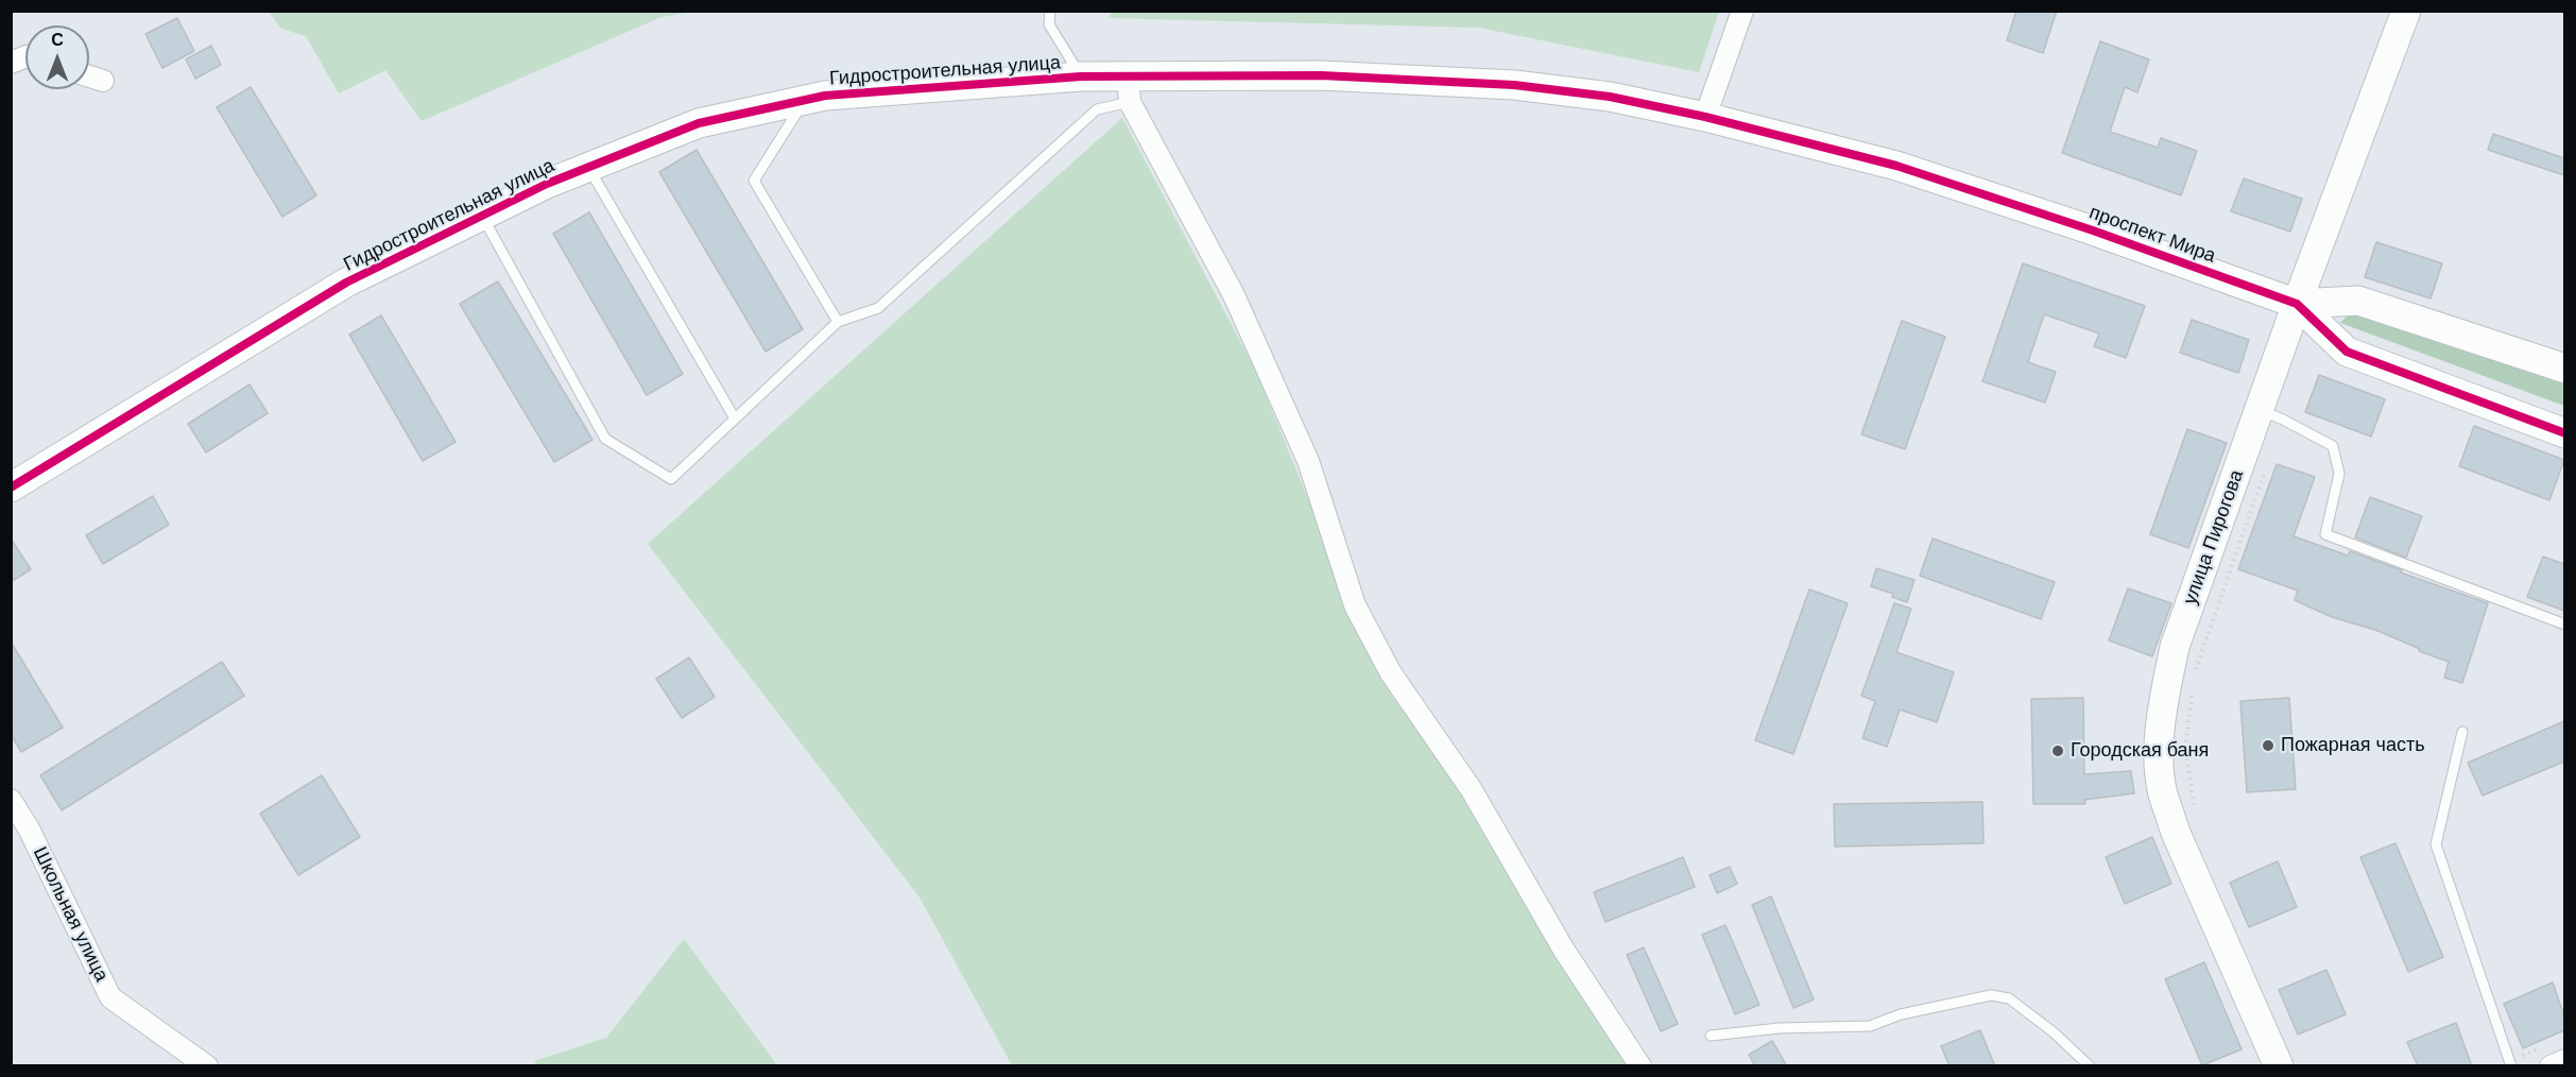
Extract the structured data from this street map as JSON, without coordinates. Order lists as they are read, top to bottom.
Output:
{
  "streets": {
    "street": [
      "Гидростроительная улица",
      "проспект Мира",
      "улица Пирогова",
      "Школьная улица"
    ]
  },
  "crossings": [
    ["Гидростроительная улица", "проспект Мира"],
    ["проспект Мира", "улица Пирогова"]
  ],
  "places": ["Пожарная часть", "Городская баня"],
  "north": "top"
}
